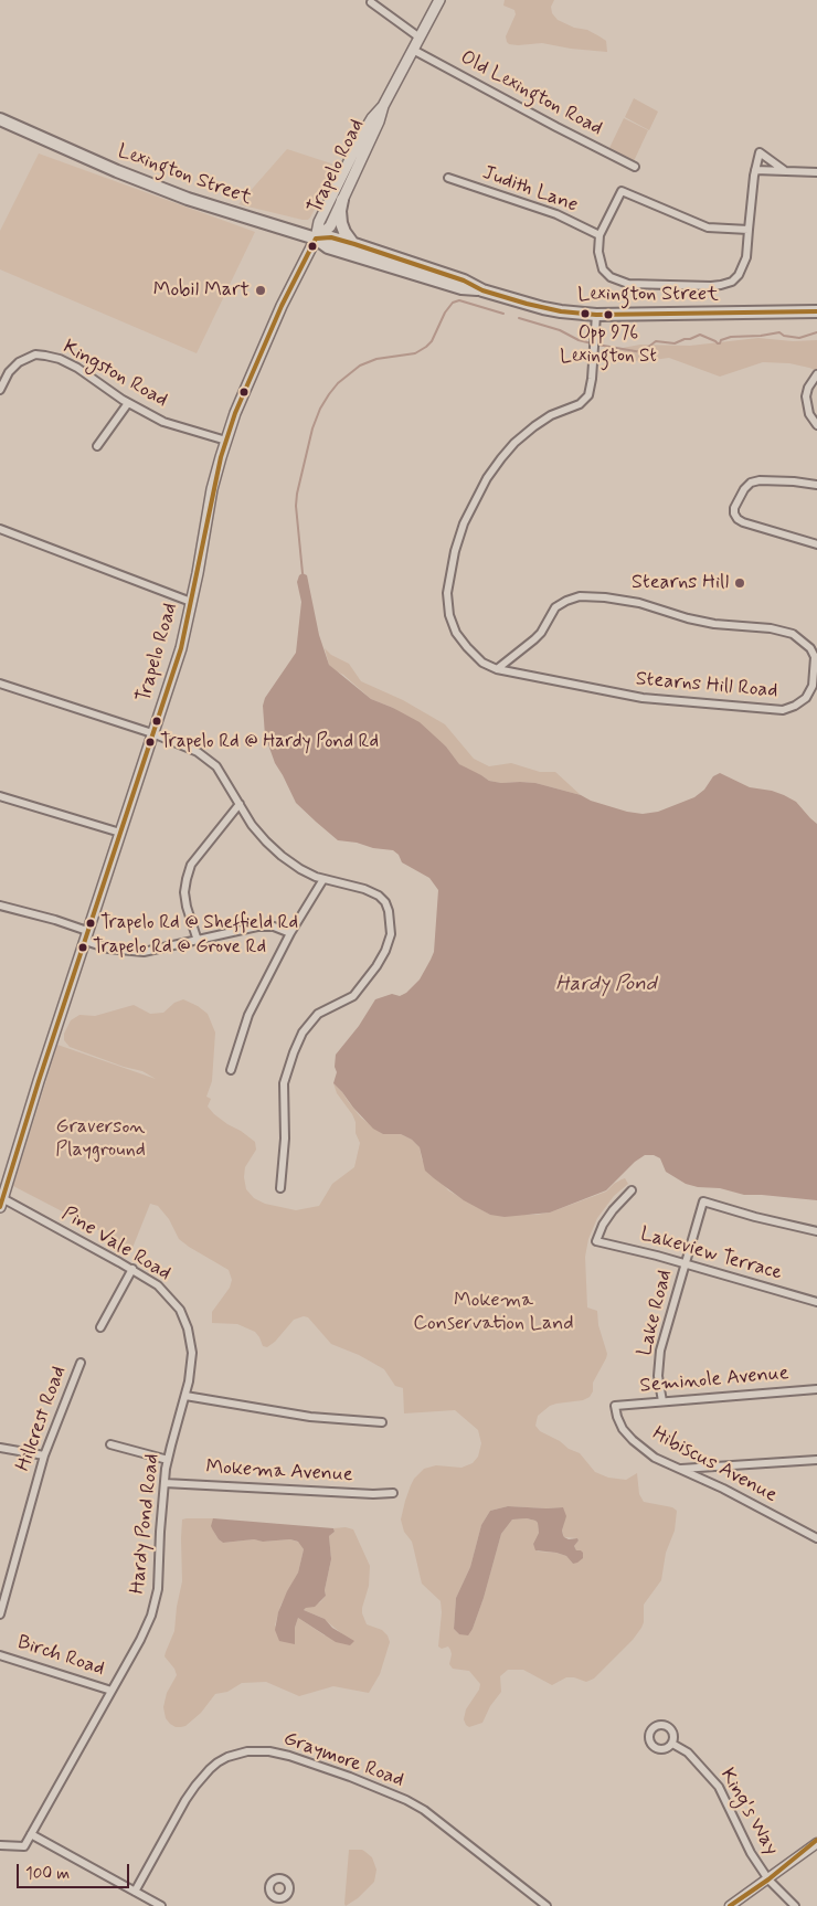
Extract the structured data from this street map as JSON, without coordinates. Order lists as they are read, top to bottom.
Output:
{
  "streets": {
    "main road": ["Trapelo Road", "Lexington Street"],
    "street": [
      "Old Lexington Road",
      "Judith Lane",
      "Kingston Road",
      "Stearns Hill Road",
      "Pine Vale Road",
      "Lakeview Terrace",
      "Lake Road",
      "Seminole Avenue",
      "Hillcrest Road",
      "Hibiscus Avenue",
      "Mokema Avenue",
      "Hardy Pond Road",
      "Birch Road",
      "Graymore Road",
      "King's Way"
    ]
  },
  "crossings": [
    ["Old Lexington Road", "Trapelo Road"],
    ["Trapelo Road", "Lexington Street"],
    ["Trapelo Road", "Kingston Road"],
    ["Trapelo Road", "Pine Vale Road"],
    ["Lexington Street", "Stearns Hill Road"],
    ["Pine Vale Road", "Hardy Pond Road"],
    ["Lakeview Terrace", "Lake Road"],
    ["Lake Road", "Seminole Avenue"],
    ["Seminole Avenue", "Hibiscus Avenue"],
    ["Mokema Avenue", "Hardy Pond Road"],
    ["Hardy Pond Road", "Birch Road"]
  ],
  "water": ["Hardy Pond"],
  "parks": ["Graverson Playground", "Mokema Conservation Land"],
  "places": [
    "Mobil Mart",
    "Opp 976 Lexington St",
    "Stearns Hill",
    "Trapelo Rd @ Hardy Pond Rd",
    "Trapelo Rd @ Sheffield Rd",
    "Trapelo Rd @ Grove Rd"
  ],
  "scale_bar": "100 m"
}
